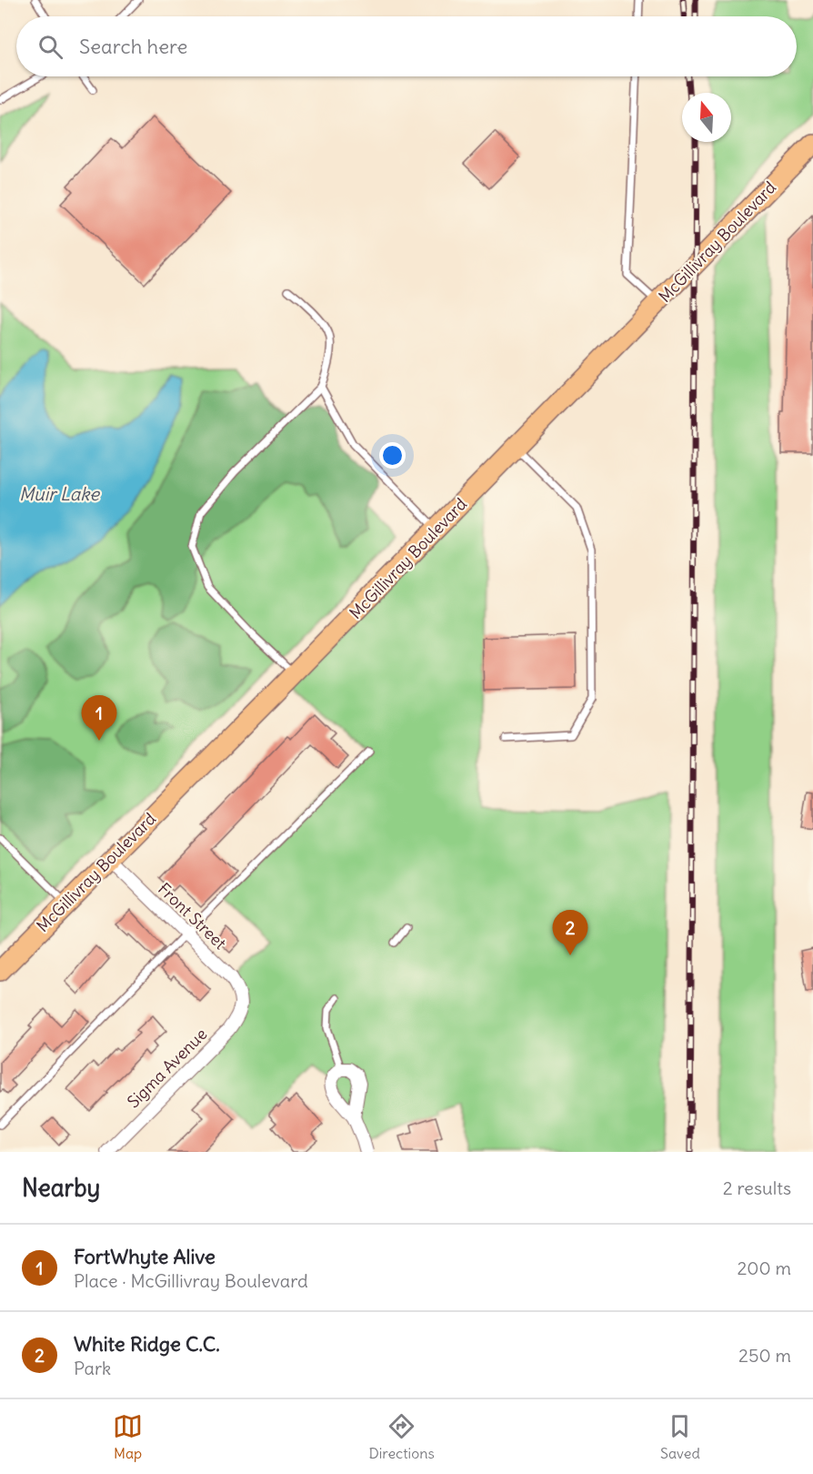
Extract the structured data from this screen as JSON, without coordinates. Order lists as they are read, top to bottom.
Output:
{
  "streets": {
    "main road": ["McGillivray Boulevard"],
    "street": ["Front Street", "Sigma Avenue"]
  },
  "crossings": [
    ["McGillivray Boulevard", "Front Street"],
    ["Front Street", "Sigma Avenue"]
  ],
  "water": ["Muir Lake"],
  "north": "top",
  "page": {
    "search": "Search here",
    "pins": ["1", "2"],
    "heading": ["Nearby", "2 results"],
    "list": [
      {
        "mark": "1",
        "name": "FortWhyte Alive",
        "note": "Place · McGillivray Boulevard",
        "value": "200 m"
      },
      {
        "mark": "2",
        "name": "White Ridge C.C.",
        "note": "Park",
        "value": "250 m"
      }
    ],
    "nav": ["Map", "Directions", "Saved"]
  }
}
